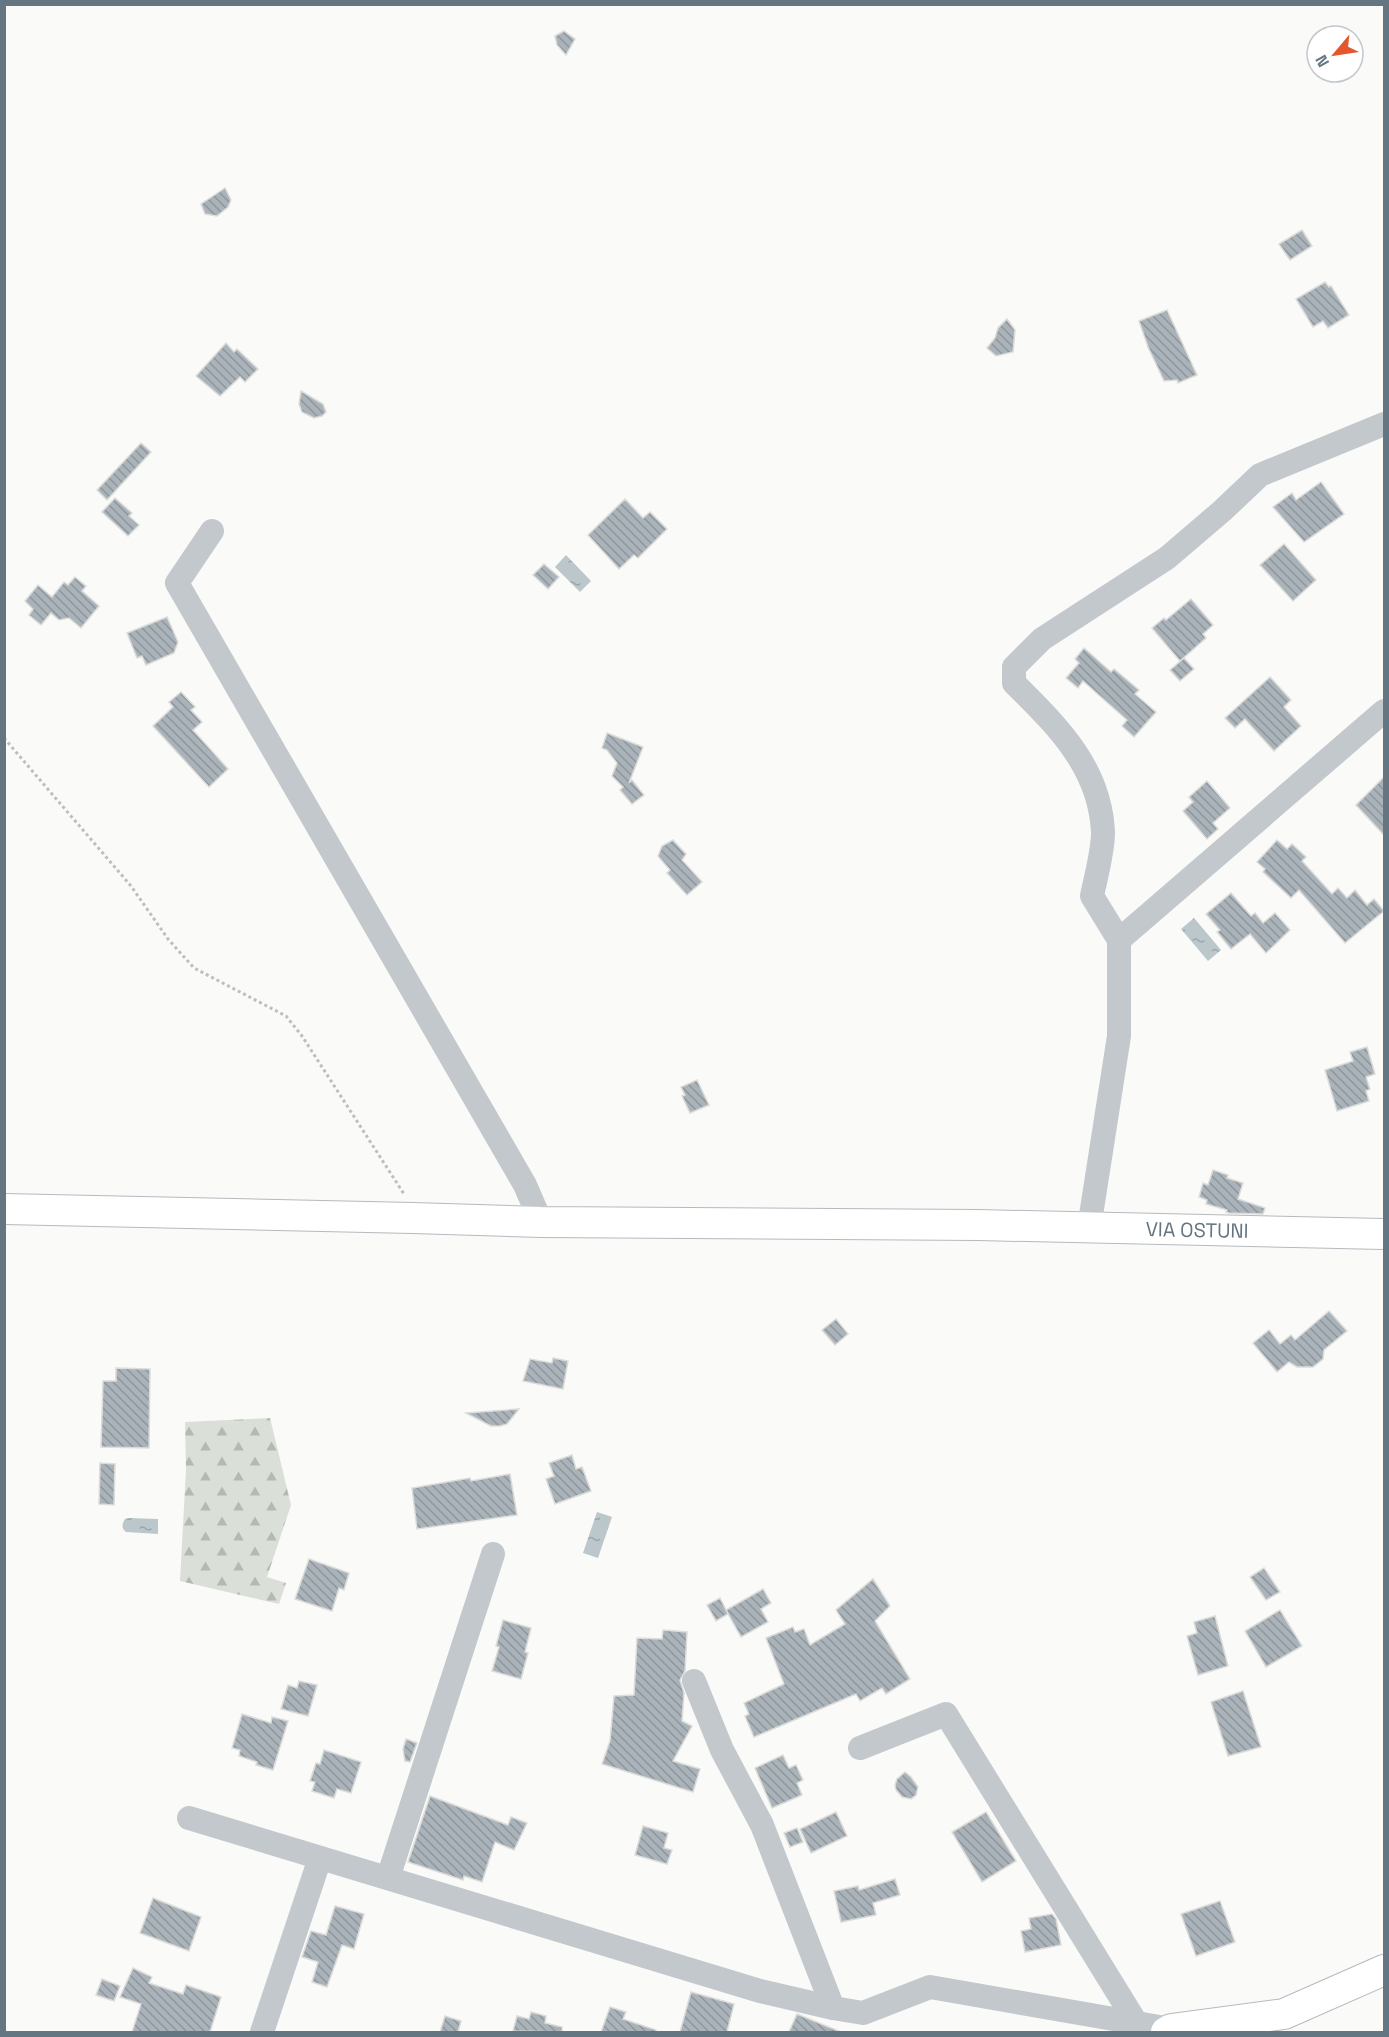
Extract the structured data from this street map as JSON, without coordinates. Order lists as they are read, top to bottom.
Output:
{
  "streets": {
    "main road": ["VIA OSTUNI"]
  },
  "north": "bottom left"
}
